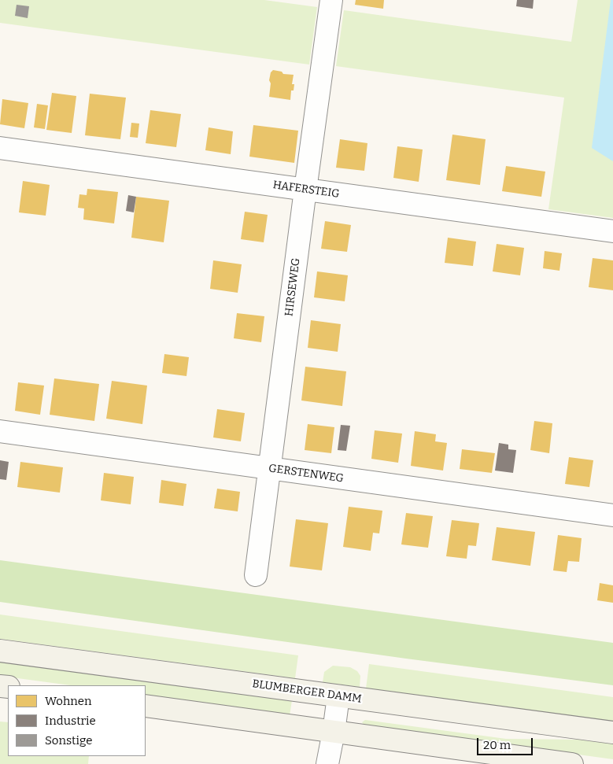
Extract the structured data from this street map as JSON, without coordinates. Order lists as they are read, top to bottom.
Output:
{
  "streets": {
    "main road": ["BLUMBERGER DAMM"],
    "street": ["HAFERSTEIG", "HIRSEWEG", "GERSTENWEG"]
  },
  "crossings": [
    ["HAFERSTEIG", "HIRSEWEG"],
    ["HIRSEWEG", "GERSTENWEG"]
  ],
  "legend": ["Wohnen", "Industrie", "Sonstige"],
  "scale_bar": "20 m"
}
